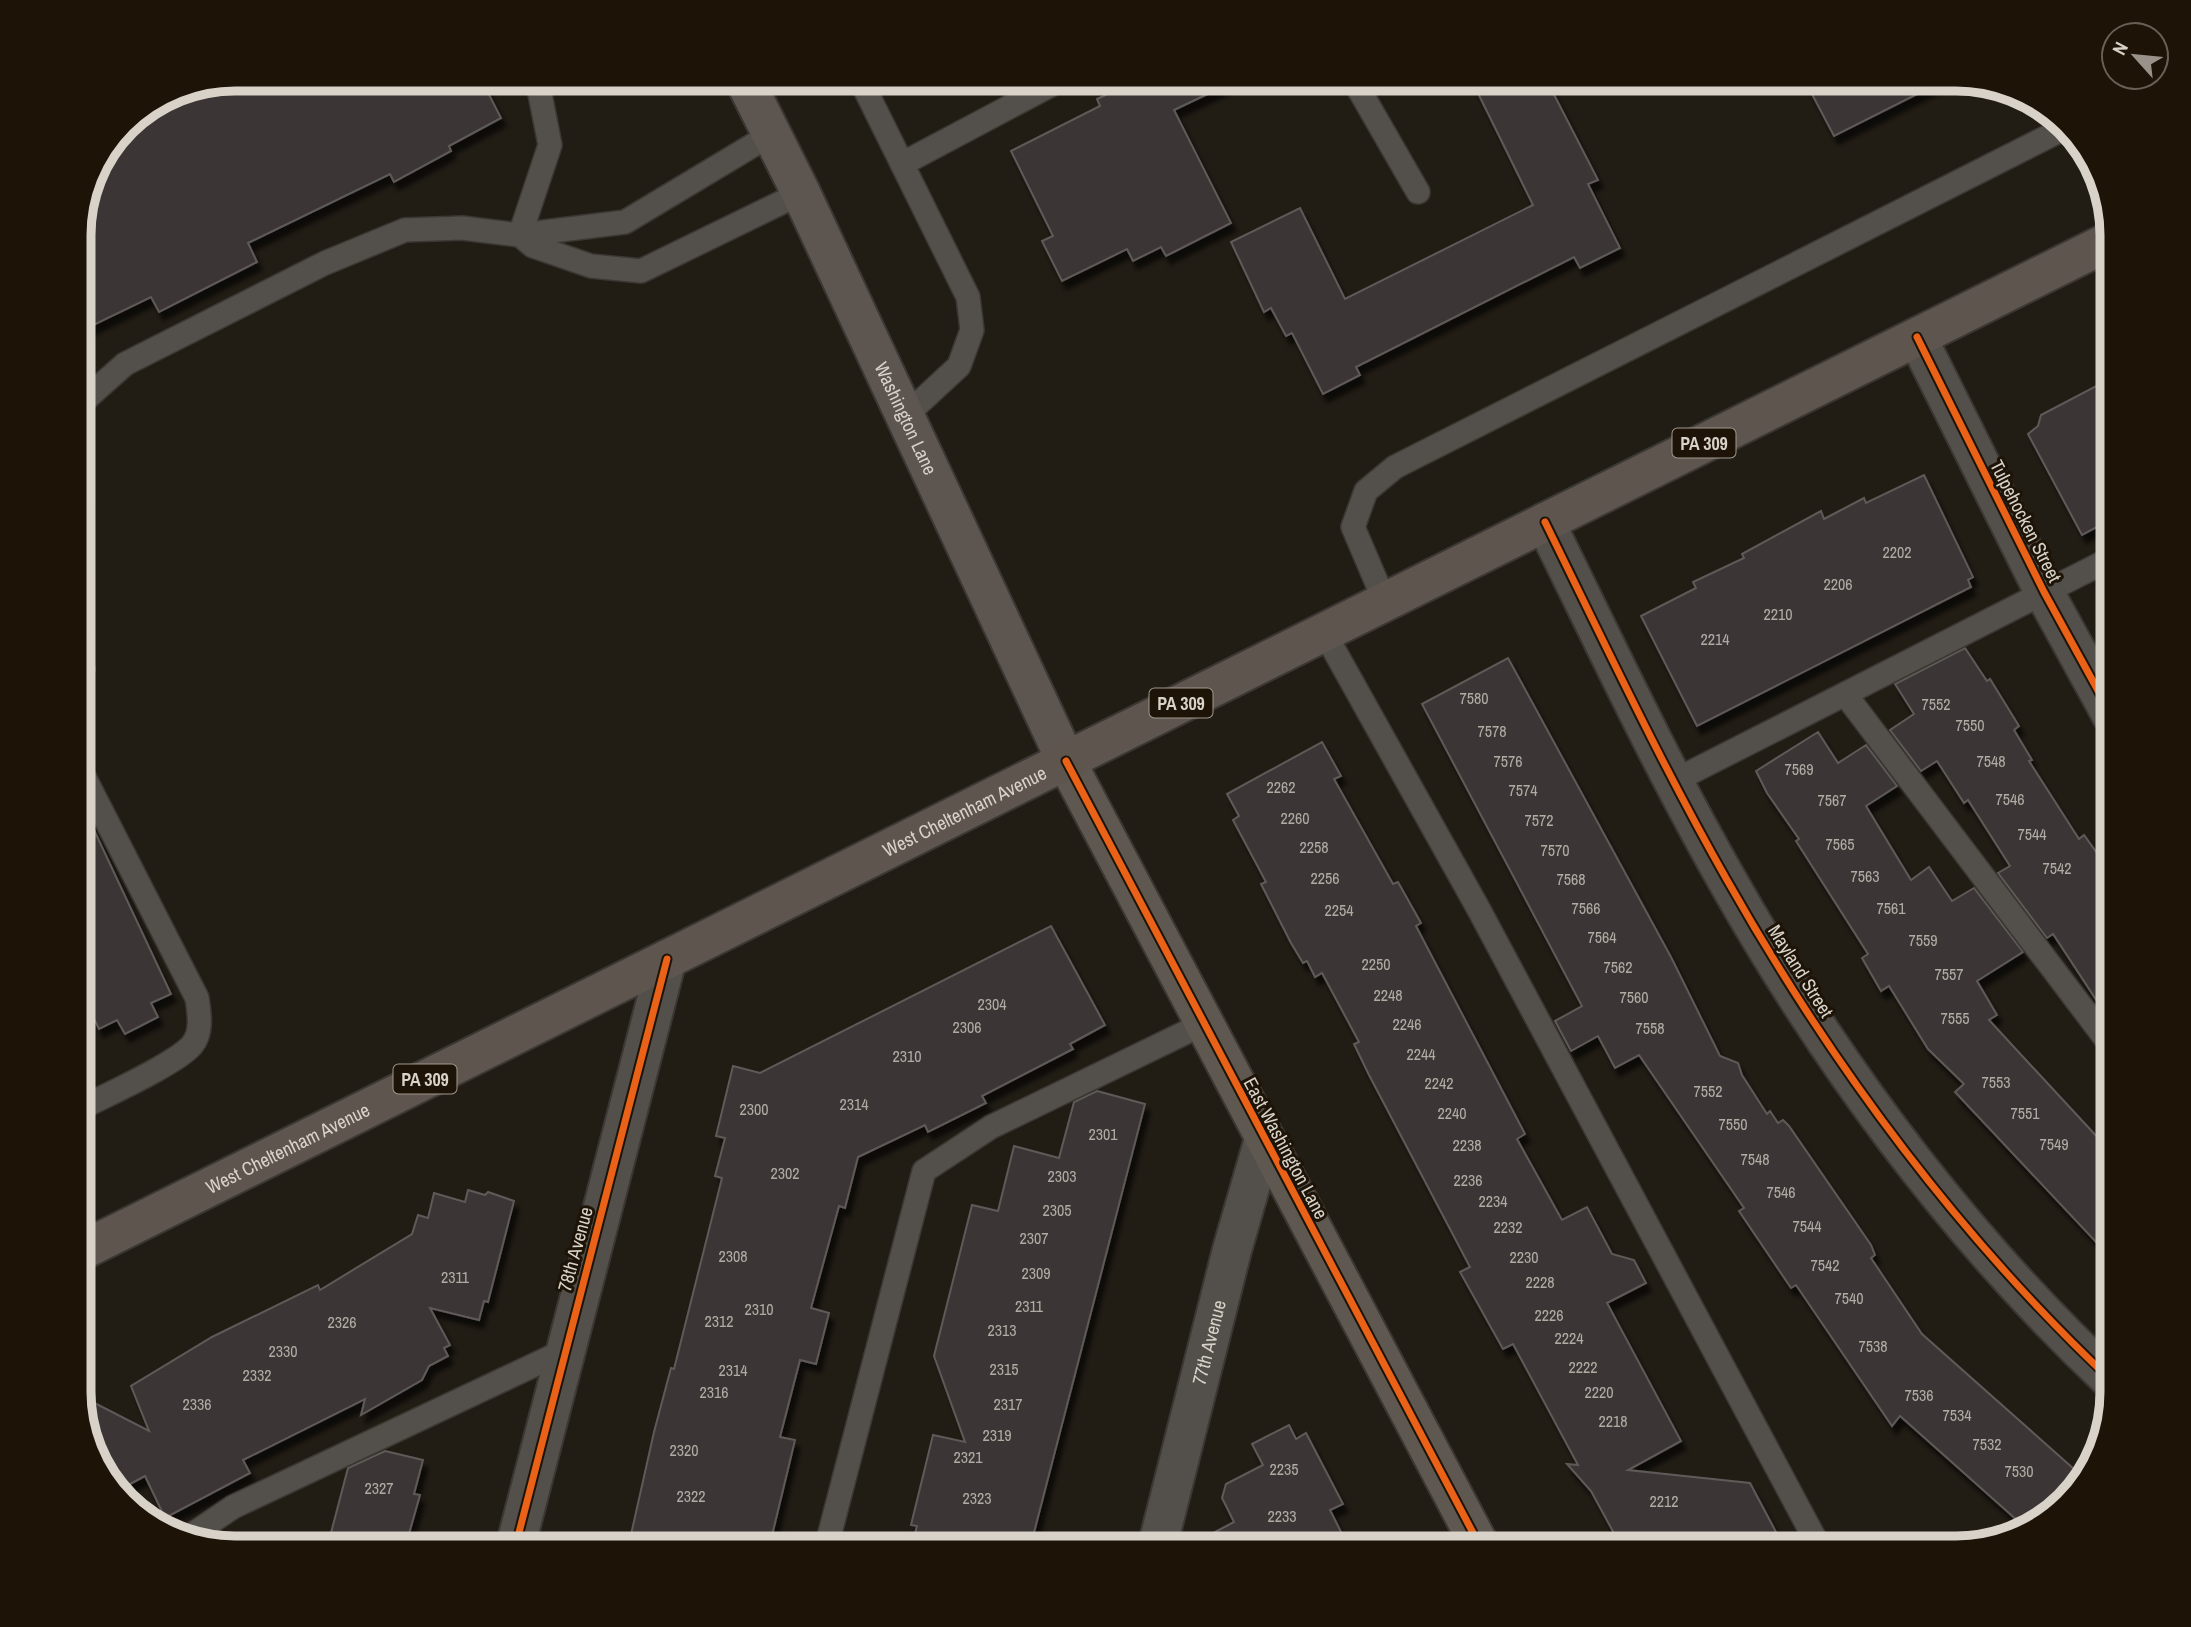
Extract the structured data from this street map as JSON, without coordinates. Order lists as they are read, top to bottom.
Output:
{
  "streets": {
    "highway": ["PA 309", "West Cheltenham Avenue"],
    "main road": ["Washington Lane", "East Washington Lane"],
    "street": [
      "Tulpehocken Street",
      "Mayland Street",
      "78th Avenue",
      "77th Avenue"
    ]
  },
  "crossings": [
    ["Washington Lane", "West Cheltenham Avenue"],
    ["Washington Lane", "East Washington Lane"],
    ["Tulpehocken Street", "West Cheltenham Avenue"],
    ["West Cheltenham Avenue", "Mayland Street"],
    ["West Cheltenham Avenue", "East Washington Lane"],
    ["West Cheltenham Avenue", "78th Avenue"],
    ["East Washington Lane", "77th Avenue"]
  ],
  "house_numbers": [
    "2202",
    "2206",
    "2210",
    "2214",
    "7580",
    "7552",
    "7550",
    "7578",
    "7576",
    "7548",
    "7569",
    "2262",
    "7574",
    "7546",
    "7567",
    "2260",
    "7572",
    "7544",
    "7565",
    "2258",
    "7570",
    "7542",
    "7563",
    "2256",
    "7568",
    "7566",
    "7561",
    "2254",
    "7564",
    "7559",
    "2250",
    "7562",
    "7557",
    "2248",
    "7560",
    "2304",
    "7555",
    "2246",
    "2306",
    "7558",
    "2244",
    "2310",
    "7553",
    "2242",
    "7552",
    "2314",
    "2300",
    "2240",
    "7551",
    "7550",
    "2301",
    "7549",
    "2238",
    "7548",
    "2302",
    "2303",
    "2236",
    "7546",
    "2234",
    "2305",
    "7544",
    "2232",
    "2307",
    "2308",
    "2230",
    "7542",
    "2309",
    "2311",
    "2228",
    "7540",
    "2311",
    "2310",
    "2226",
    "2312",
    "2326",
    "2313",
    "2224",
    "7538",
    "2330",
    "2222",
    "2315",
    "2314",
    "2332",
    "2316",
    "2220",
    "7536",
    "2336",
    "2317",
    "7534",
    "2218",
    "2319",
    "7532",
    "2320",
    "2321",
    "2235",
    "7530",
    "2327",
    "2322",
    "2323",
    "2212",
    "2233"
  ],
  "north": "top left"
}
